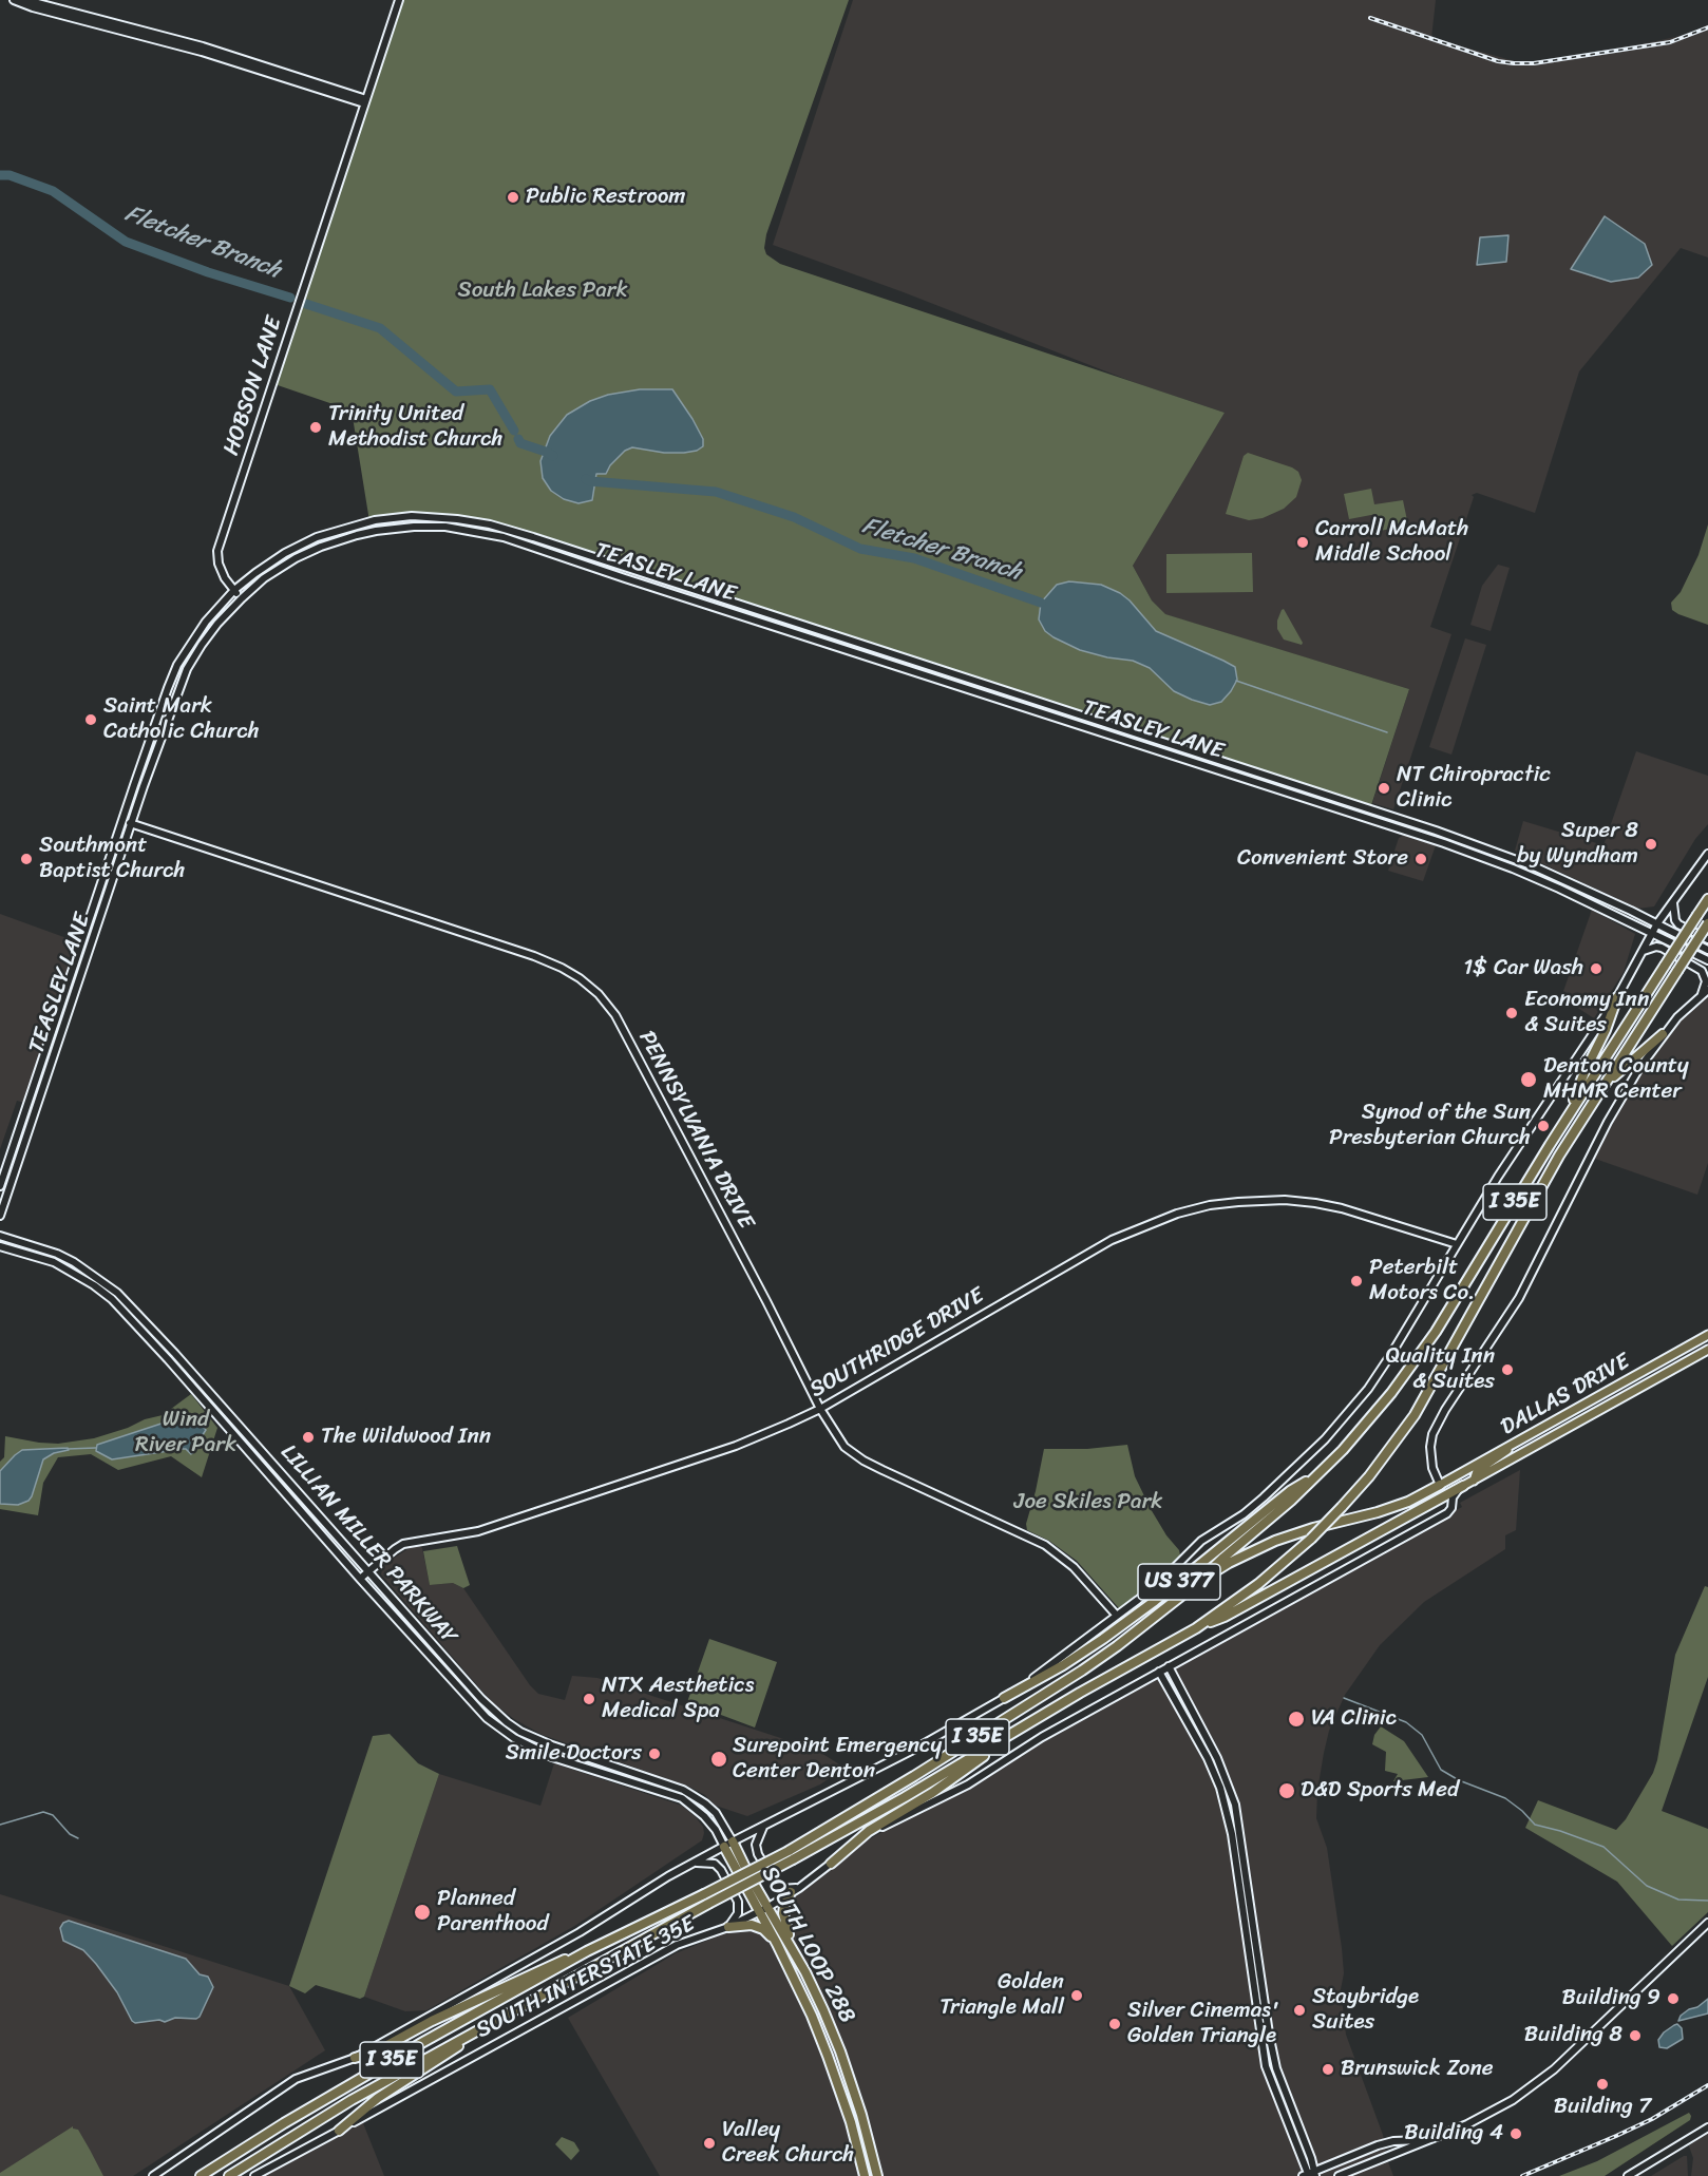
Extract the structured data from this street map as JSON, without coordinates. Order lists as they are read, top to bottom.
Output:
{
  "streets": {
    "highway": ["I 35E", "US 377", "SOUTH LOOP 288"],
    "main road": [
      "HOBSON LANE",
      "TEASLEY LANE",
      "PENNSYLVANIA DRIVE",
      "SOUTHRIDGE DRIVE",
      "DALLAS DRIVE",
      "LILLIAN MILLER PARKWAY",
      "SOUTH INTERSTATE 35E"
    ]
  },
  "crossings": [
    ["HOBSON LANE", "TEASLEY LANE"],
    ["TEASLEY LANE", "PENNSYLVANIA DRIVE"],
    ["TEASLEY LANE", "SOUTH INTERSTATE 35E"],
    ["PENNSYLVANIA DRIVE", "SOUTHRIDGE DRIVE"],
    ["PENNSYLVANIA DRIVE", "SOUTH INTERSTATE 35E"],
    ["I 35E", "US 377"],
    ["SOUTHRIDGE DRIVE", "LILLIAN MILLER PARKWAY"],
    ["SOUTHRIDGE DRIVE", "SOUTH INTERSTATE 35E"],
    ["DALLAS DRIVE", "SOUTH INTERSTATE 35E"],
    ["LILLIAN MILLER PARKWAY", "SOUTH LOOP 288"],
    ["LILLIAN MILLER PARKWAY", "SOUTH INTERSTATE 35E"],
    ["US 377", "SOUTH INTERSTATE 35E"],
    ["SOUTH LOOP 288", "SOUTH INTERSTATE 35E"]
  ],
  "water": ["Fletcher Branch"],
  "parks": ["South Lakes Park", "Wind River Park", "Joe Skiles Park"],
  "places": [
    "Public Restroom",
    "Trinity United Methodist Church",
    "Carroll McMath Middle School",
    "Saint Mark Catholic Church",
    "NT Chiropractic Clinic",
    "Super 8 by Wyndham",
    "Southmont Baptist Church",
    "Convenient Store",
    "1$ Car Wash",
    "Economy Inn & Suites",
    "Denton County MHMR Center",
    "Synod of the Sun Presbyterian Church",
    "Peterbilt Motors Co.",
    "Quality Inn & Suites",
    "The Wildwood Inn",
    "NTX Aesthetics Medical Spa",
    "VA Clinic",
    "Smile Doctors",
    "Surepoint Emergency Center Denton",
    "D&D Sports Med",
    "Planned Parenthood",
    "Golden Triangle Mall",
    "Building 9",
    "Staybridge Suites",
    "Silver Cinemas' Golden Triangle",
    "Building 8",
    "Brunswick Zone",
    "Building 7",
    "Building 4",
    "Valley Creek Church"
  ]
}
